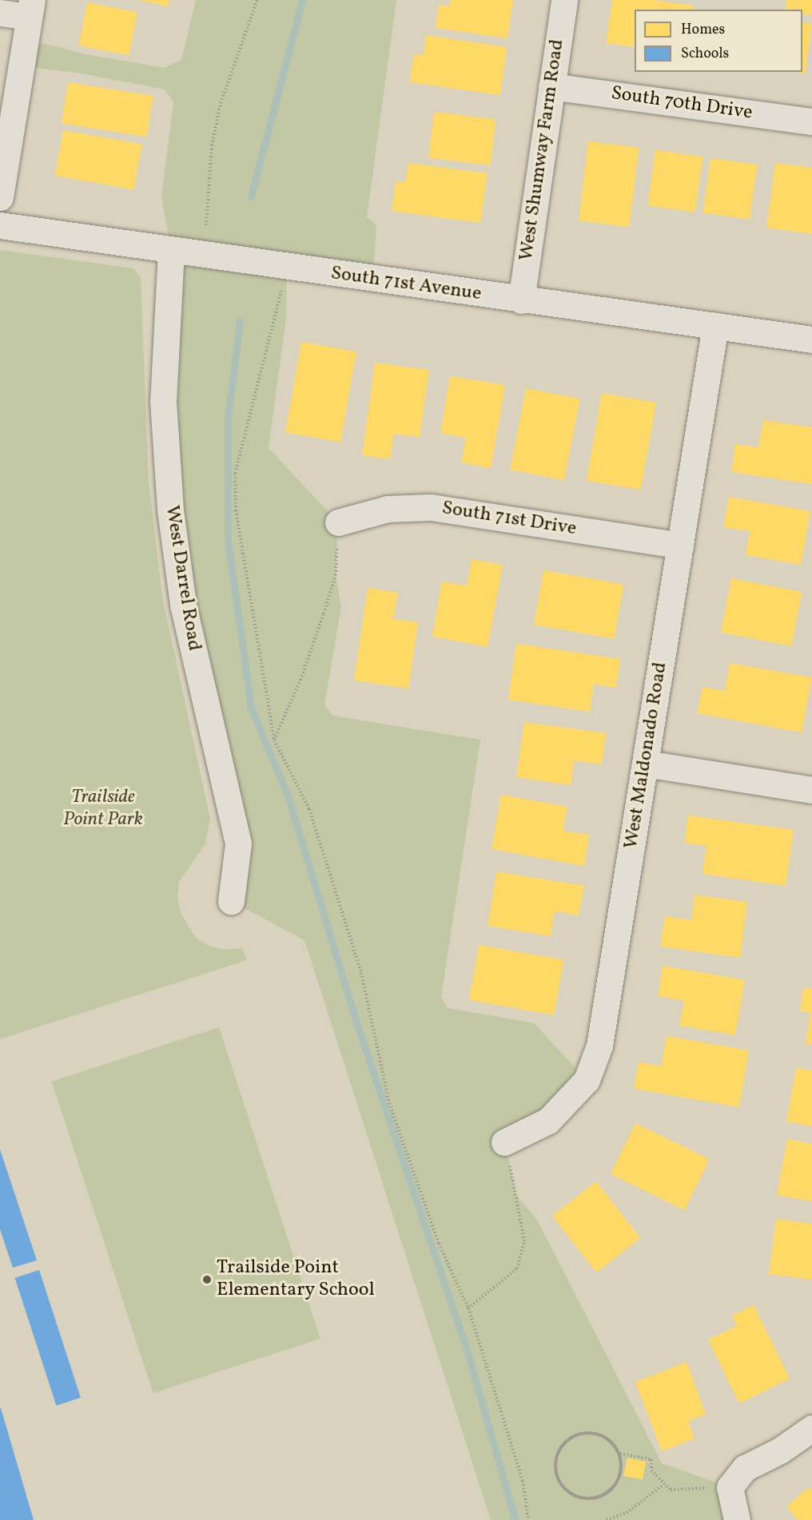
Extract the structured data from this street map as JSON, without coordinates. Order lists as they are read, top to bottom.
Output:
{
  "streets": {
    "street": [
      "South 70th Drive",
      "West Shumway Farm Road",
      "South 71st Avenue",
      "South 71st Drive",
      "West Darrel Road",
      "West Maldonado Road"
    ]
  },
  "crossings": [
    ["South 70th Drive", "West Shumway Farm Road"],
    ["West Shumway Farm Road", "South 71st Avenue"],
    ["South 71st Avenue", "West Darrel Road"],
    ["South 71st Avenue", "West Maldonado Road"],
    ["South 71st Drive", "West Maldonado Road"]
  ],
  "parks": ["Trailside Point Park"],
  "places": ["Trailside Point Elementary School"],
  "legend": ["Homes", "Schools"]
}
